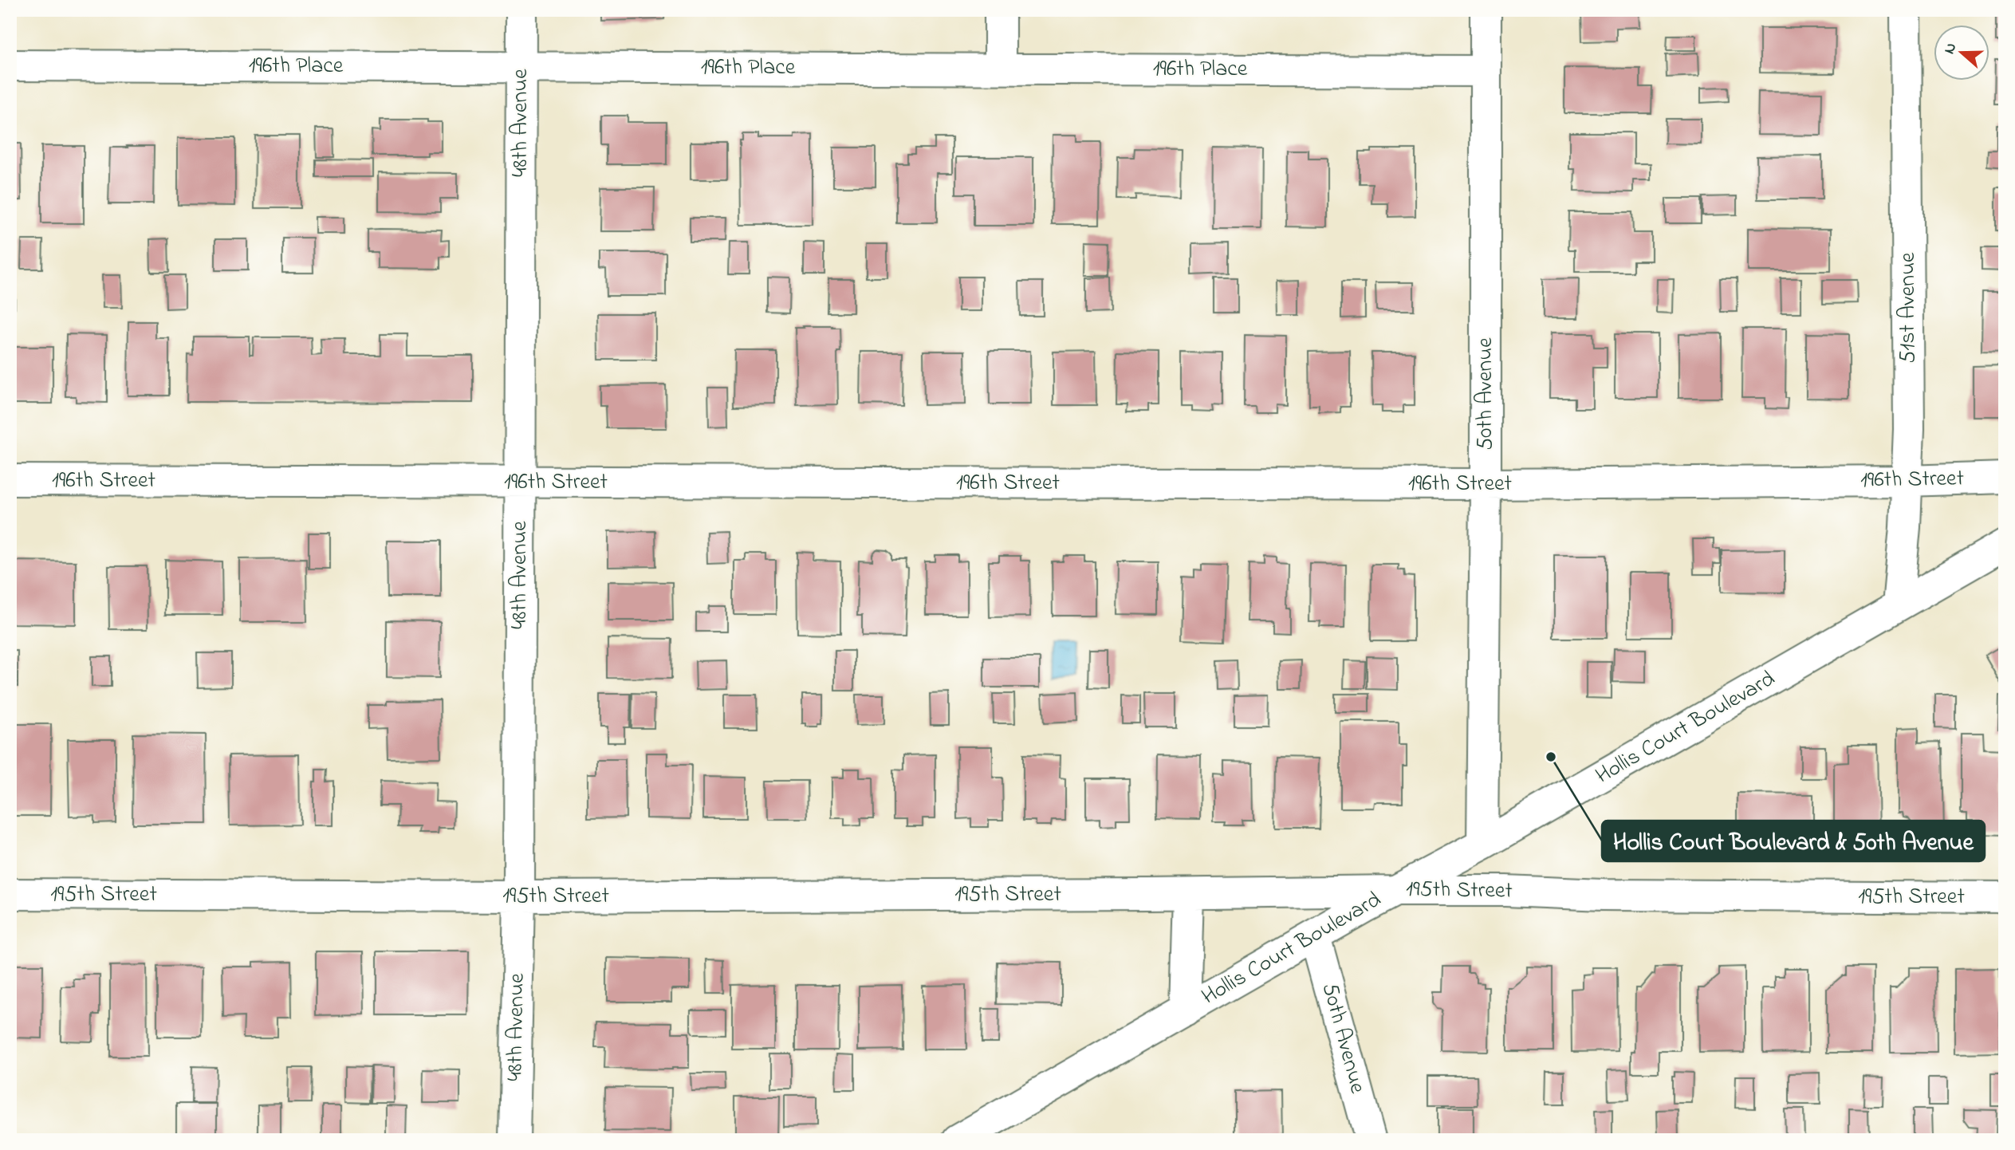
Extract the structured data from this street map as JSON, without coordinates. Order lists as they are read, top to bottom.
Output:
{
  "streets": {
    "street": [
      "196th Place",
      "48th Avenue",
      "51st Avenue",
      "50th Avenue",
      "196th Street",
      "Hollis Court Boulevard",
      "195th Street"
    ]
  },
  "crossings": [
    ["196th Place", "48th Avenue"],
    ["196th Place", "50th Avenue"],
    ["48th Avenue", "196th Street"],
    ["48th Avenue", "195th Street"],
    ["51st Avenue", "196th Street"],
    ["51st Avenue", "Hollis Court Boulevard"],
    ["50th Avenue", "196th Street"],
    ["50th Avenue", "Hollis Court Boulevard"],
    ["Hollis Court Boulevard", "195th Street"]
  ],
  "places": ["Hollis Court Boulevard & 50th Avenue"],
  "north": "left"
}
